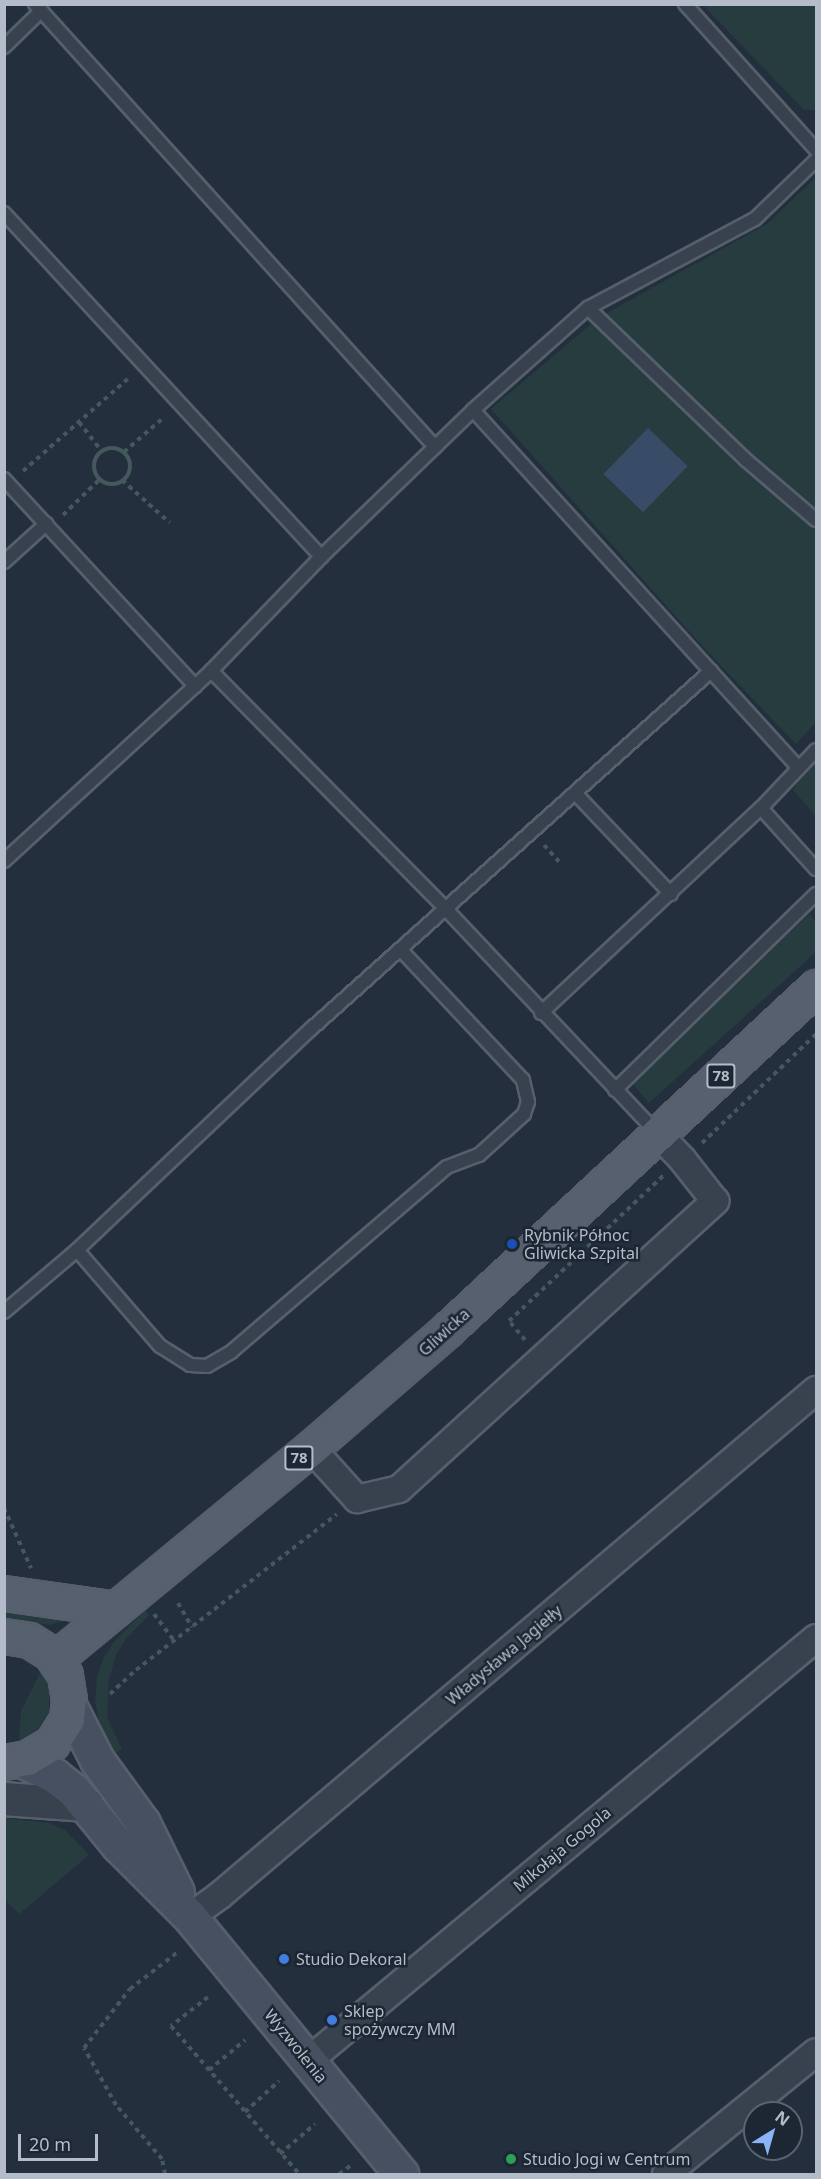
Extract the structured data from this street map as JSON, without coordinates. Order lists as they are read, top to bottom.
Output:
{
  "streets": {
    "main road": ["78", "Gliwicka", "Wyzwolenia"],
    "street": ["Władysława Jagiełły", "Mikołaja Gogola"]
  },
  "crossings": [
    ["Władysława Jagiełły", "Wyzwolenia"],
    ["Mikołaja Gogola", "Wyzwolenia"]
  ],
  "places": [
    "Rybnik Północ Gliwicka Szpital",
    "Studio Dekoral",
    "Sklep spożywczy MM",
    "Studio Jogi w Centrum"
  ],
  "scale_bar": "20 m",
  "north": "top right"
}
